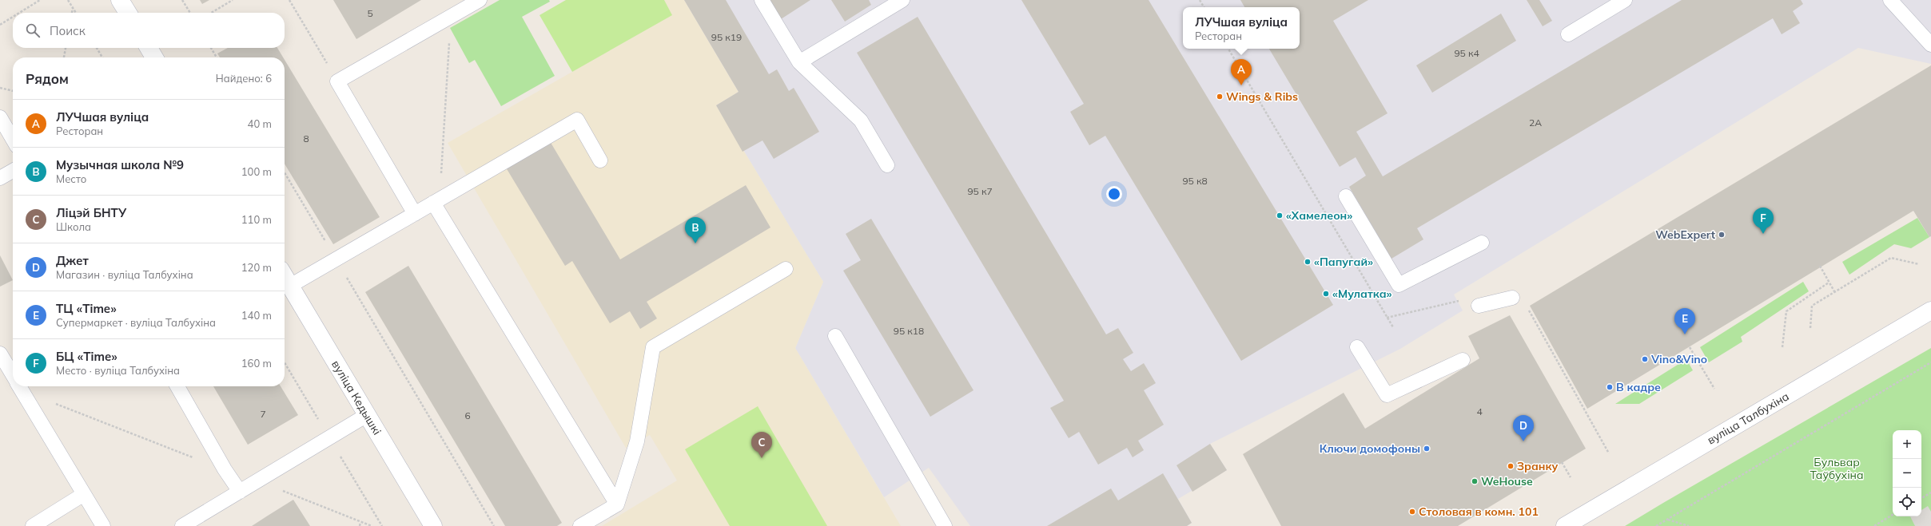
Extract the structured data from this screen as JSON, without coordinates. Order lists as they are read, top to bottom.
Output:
{
  "streets": {
    "main road": ["вуліца Кедышкі", "вуліца Талбухіна"]
  },
  "parks": ["Бульвар Таўбухіна"],
  "places": [
    "Wings & Ribs",
    "«Хамелеон»",
    "WebExpert",
    "«Папугай»",
    "«Мулатка»",
    "Vino&Vino",
    "В кадре",
    "Ключи домофоны",
    "Зранку",
    "WeHouse",
    "Столовая в комн. 101"
  ],
  "house_numbers": [
    "5",
    "95 к19",
    "95 к4",
    "2А",
    "8",
    "95 к8",
    "95 к7",
    "95 к18",
    "4",
    "7",
    "6"
  ],
  "page": {
    "popup": ["ЛУЧшая вуліца", "Ресторан"],
    "search": "Поиск",
    "heading": ["Рядом", "Найдено: 6"],
    "pins": [
      "A",
      "F",
      "B",
      "E",
      "D",
      "C"
    ],
    "list": [
      {
        "mark": "A",
        "name": "ЛУЧшая вуліца",
        "note": "Ресторан",
        "value": "40 m"
      },
      {
        "mark": "B",
        "name": "Музычная школа №9",
        "note": "Место",
        "value": "100 m"
      },
      {
        "mark": "C",
        "name": "Ліцэй БНТУ",
        "note": "Школа",
        "value": "110 m"
      },
      {
        "mark": "D",
        "name": "Джет",
        "note": "Магазин · вуліца Талбухіна",
        "value": "120 m"
      },
      {
        "mark": "E",
        "name": "ТЦ «Time»",
        "note": "Супермаркет · вуліца Талбухіна",
        "value": "140 m"
      },
      {
        "mark": "F",
        "name": "БЦ «Time»",
        "note": "Место · вуліца Талбухіна",
        "value": "160 m"
      }
    ],
    "map_buttons": ["+", "−"]
  }
}
